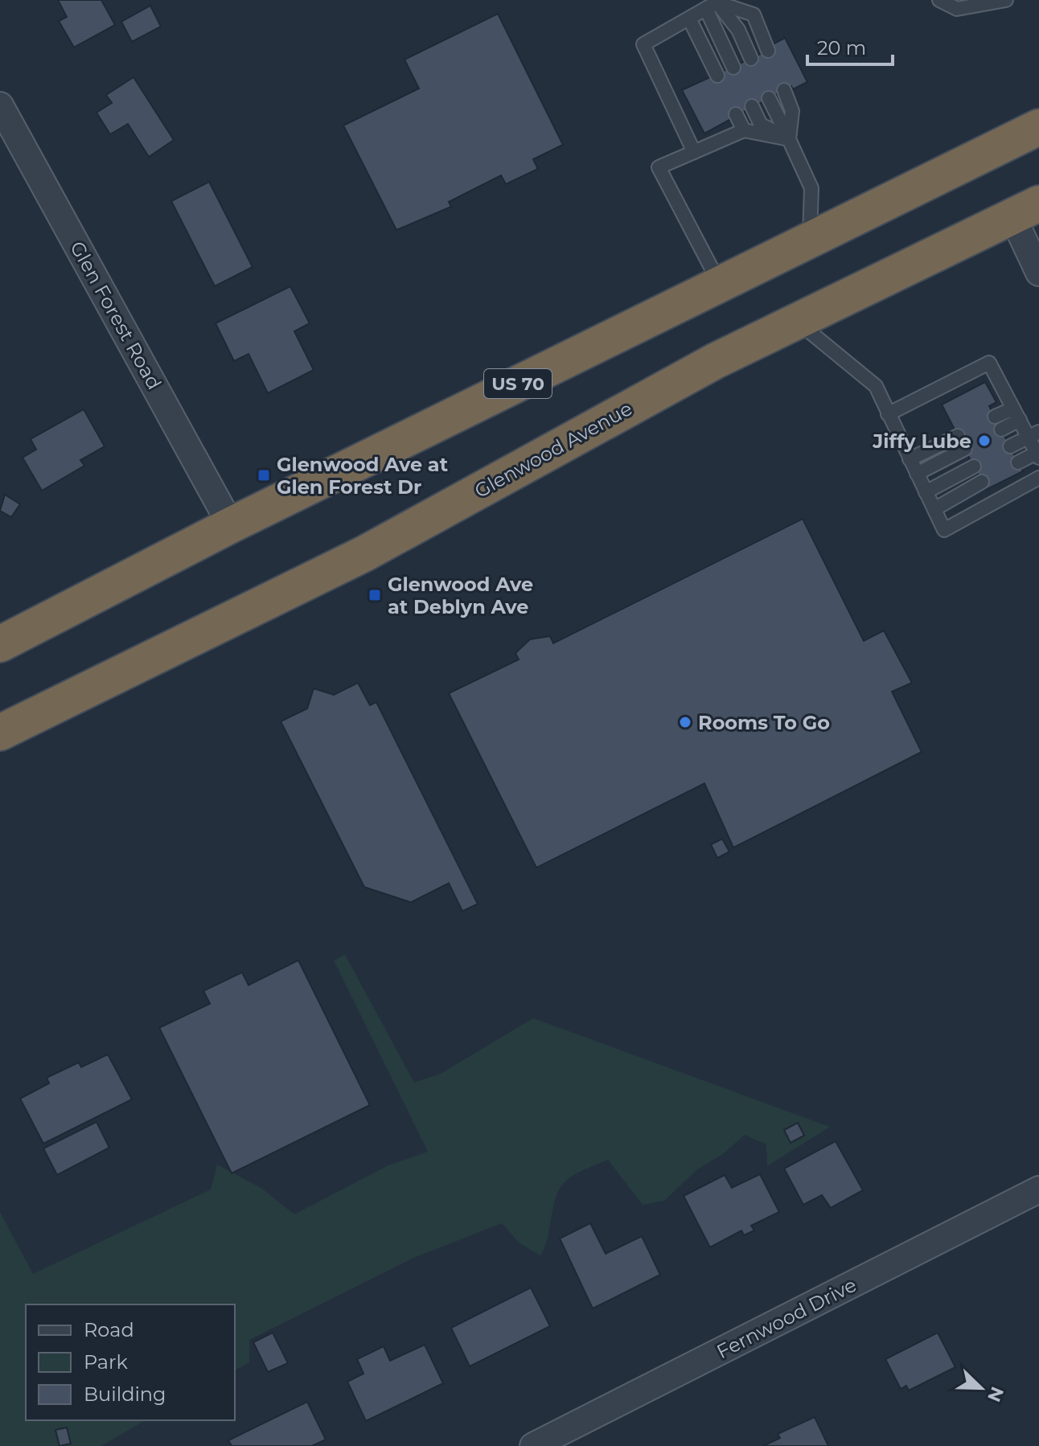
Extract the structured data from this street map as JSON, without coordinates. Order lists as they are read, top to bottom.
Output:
{
  "streets": {
    "highway": ["US 70", "Glenwood Avenue"],
    "street": ["Glen Forest Road", "Fernwood Drive"]
  },
  "crossings": [
    ["Glen Forest Road", "US 70"]
  ],
  "places": {
    "other": ["Jiffy Lube", "Rooms To Go"],
    "transit": ["Glenwood Ave at Glen Forest Dr", "Glenwood Ave at Deblyn Ave"]
  },
  "legend": ["Road", "Park", "Building"],
  "scale_bar": "20 m",
  "north": "bottom right"
}
